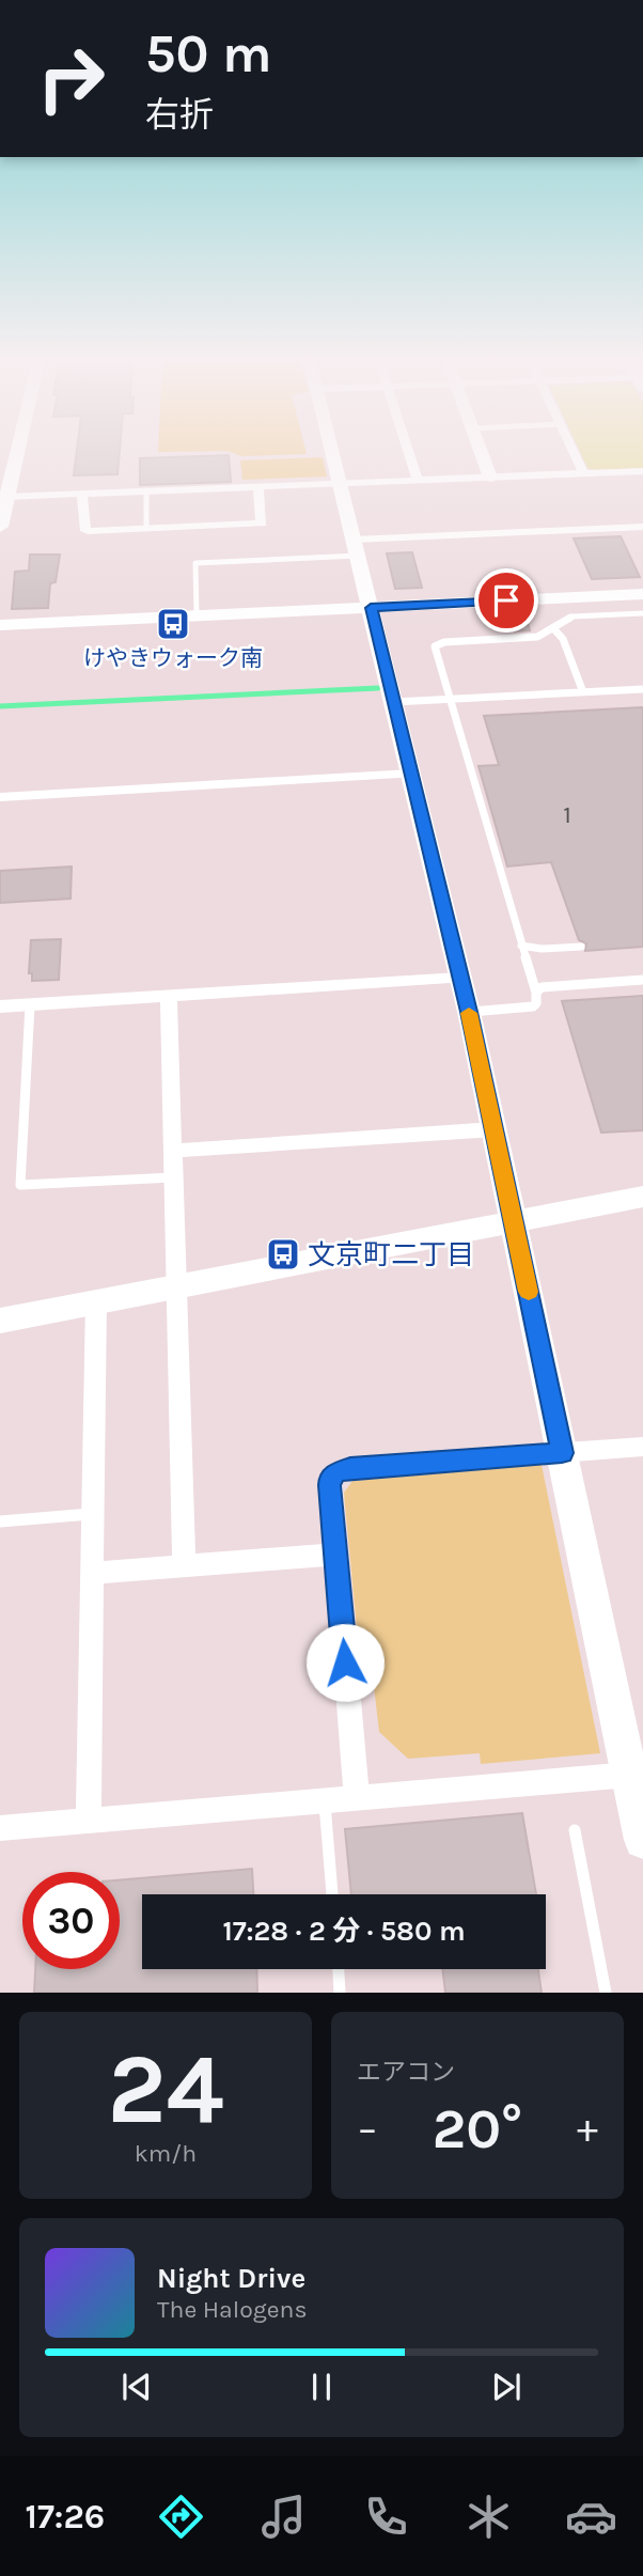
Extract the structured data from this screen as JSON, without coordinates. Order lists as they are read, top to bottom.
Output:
{
  "places": {
    "bus stop": ["けやきウォーク南", "文京町二丁目"]
  },
  "house_numbers": ["1"],
  "page": {
    "turn": ["50 m", "右折"],
    "limit": "30",
    "trip": "17:28 · 2 分 · 580 m",
    "tile": [
      ["24", "km/h"],
      "エアコン"
    ],
    "heat": ["−", "20°", "+"],
    "song": ["Night Drive", "The Halogens"],
    "tabs": "17:26"
  }
}
